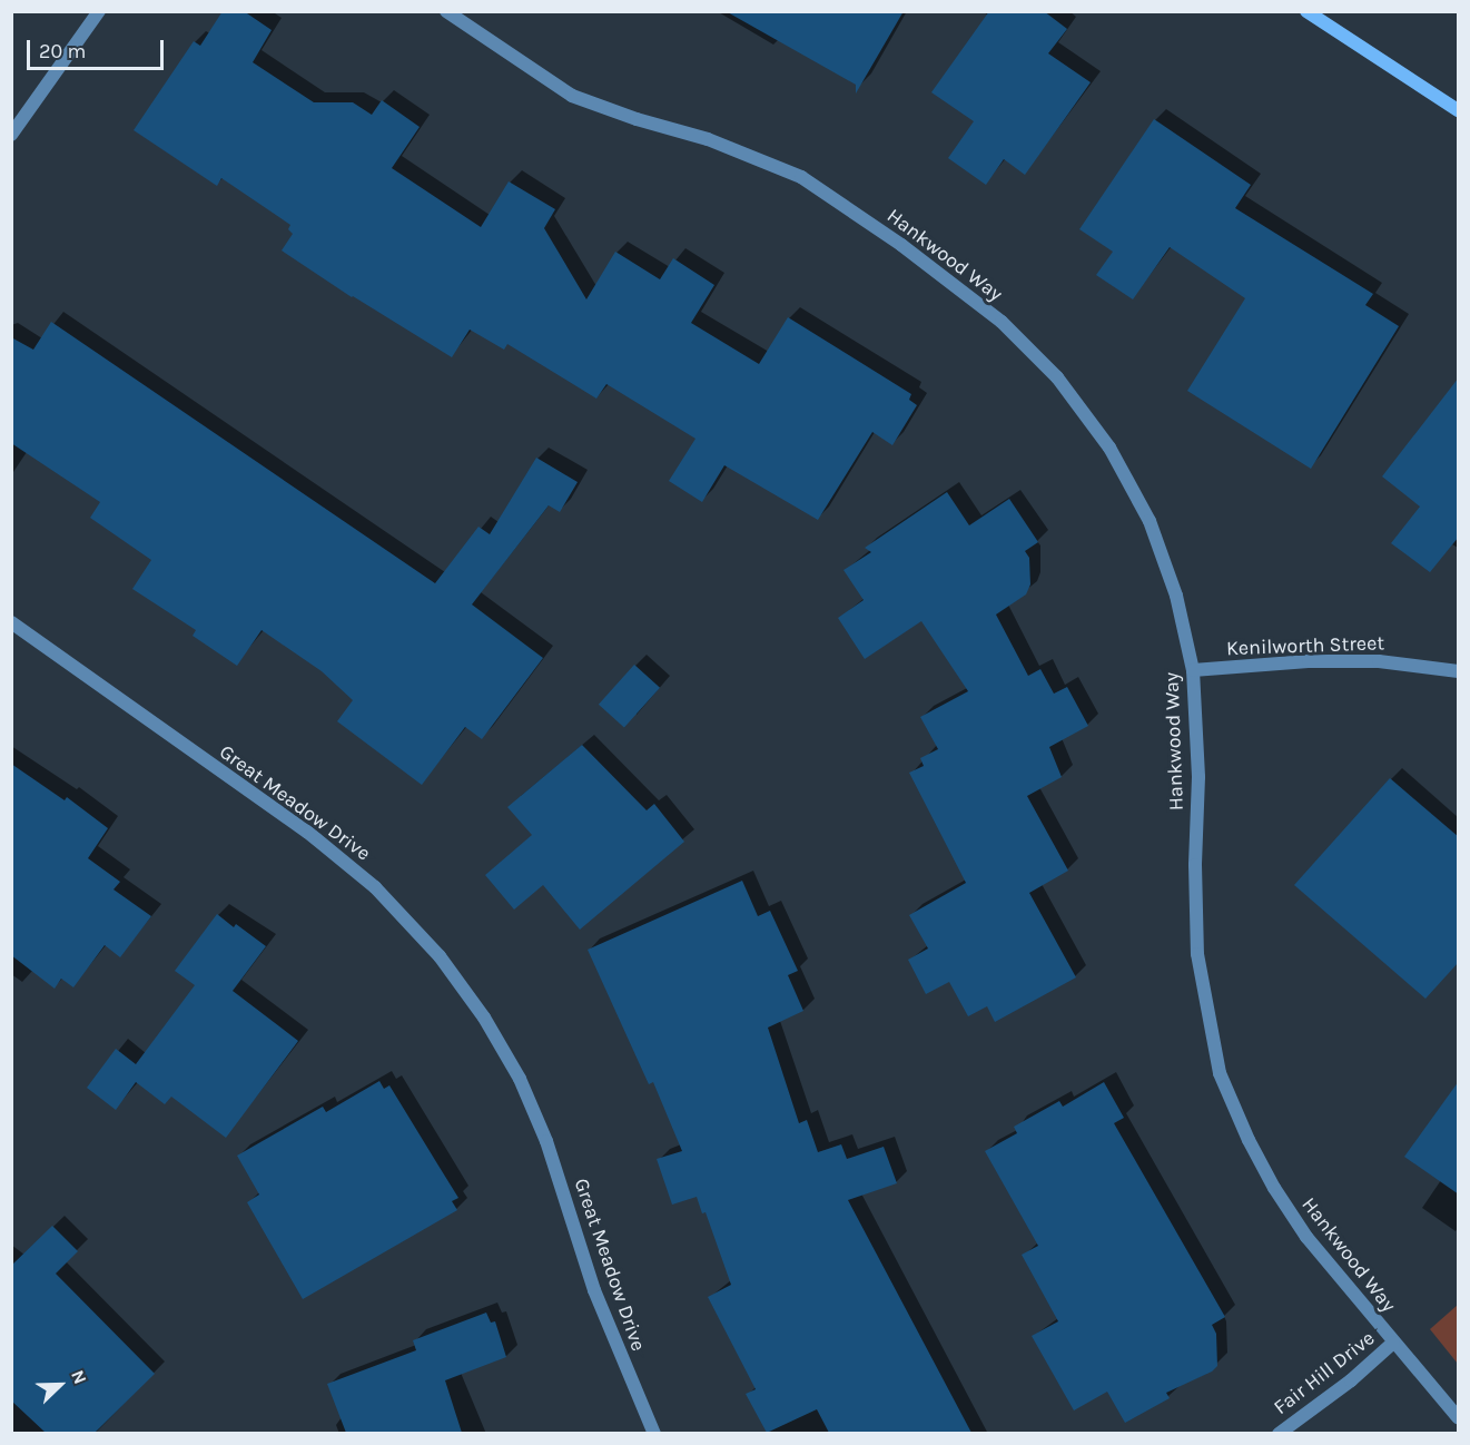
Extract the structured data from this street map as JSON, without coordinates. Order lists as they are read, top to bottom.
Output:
{
  "streets": {
    "street": [
      "Hankwood Way",
      "Kenilworth Street",
      "Great Meadow Drive",
      "Fair Hill Drive"
    ]
  },
  "crossings": [
    ["Hankwood Way", "Kenilworth Street"],
    ["Hankwood Way", "Fair Hill Drive"]
  ],
  "scale_bar": "20 m",
  "north": "top right"
}
